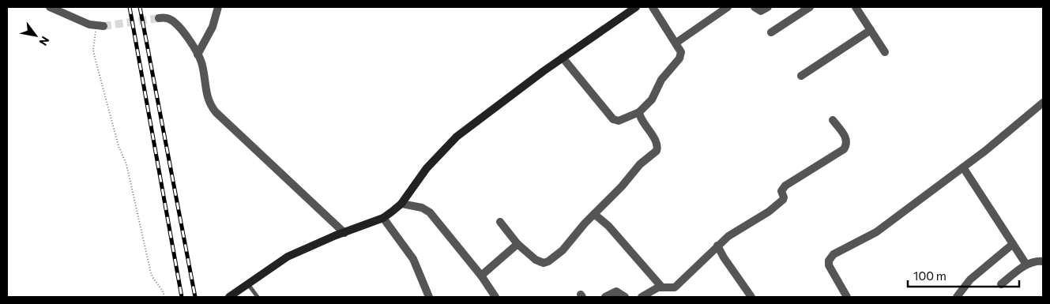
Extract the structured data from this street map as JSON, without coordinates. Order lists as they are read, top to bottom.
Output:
{
  "scale_bar": "100 m",
  "north": "bottom right"
}
